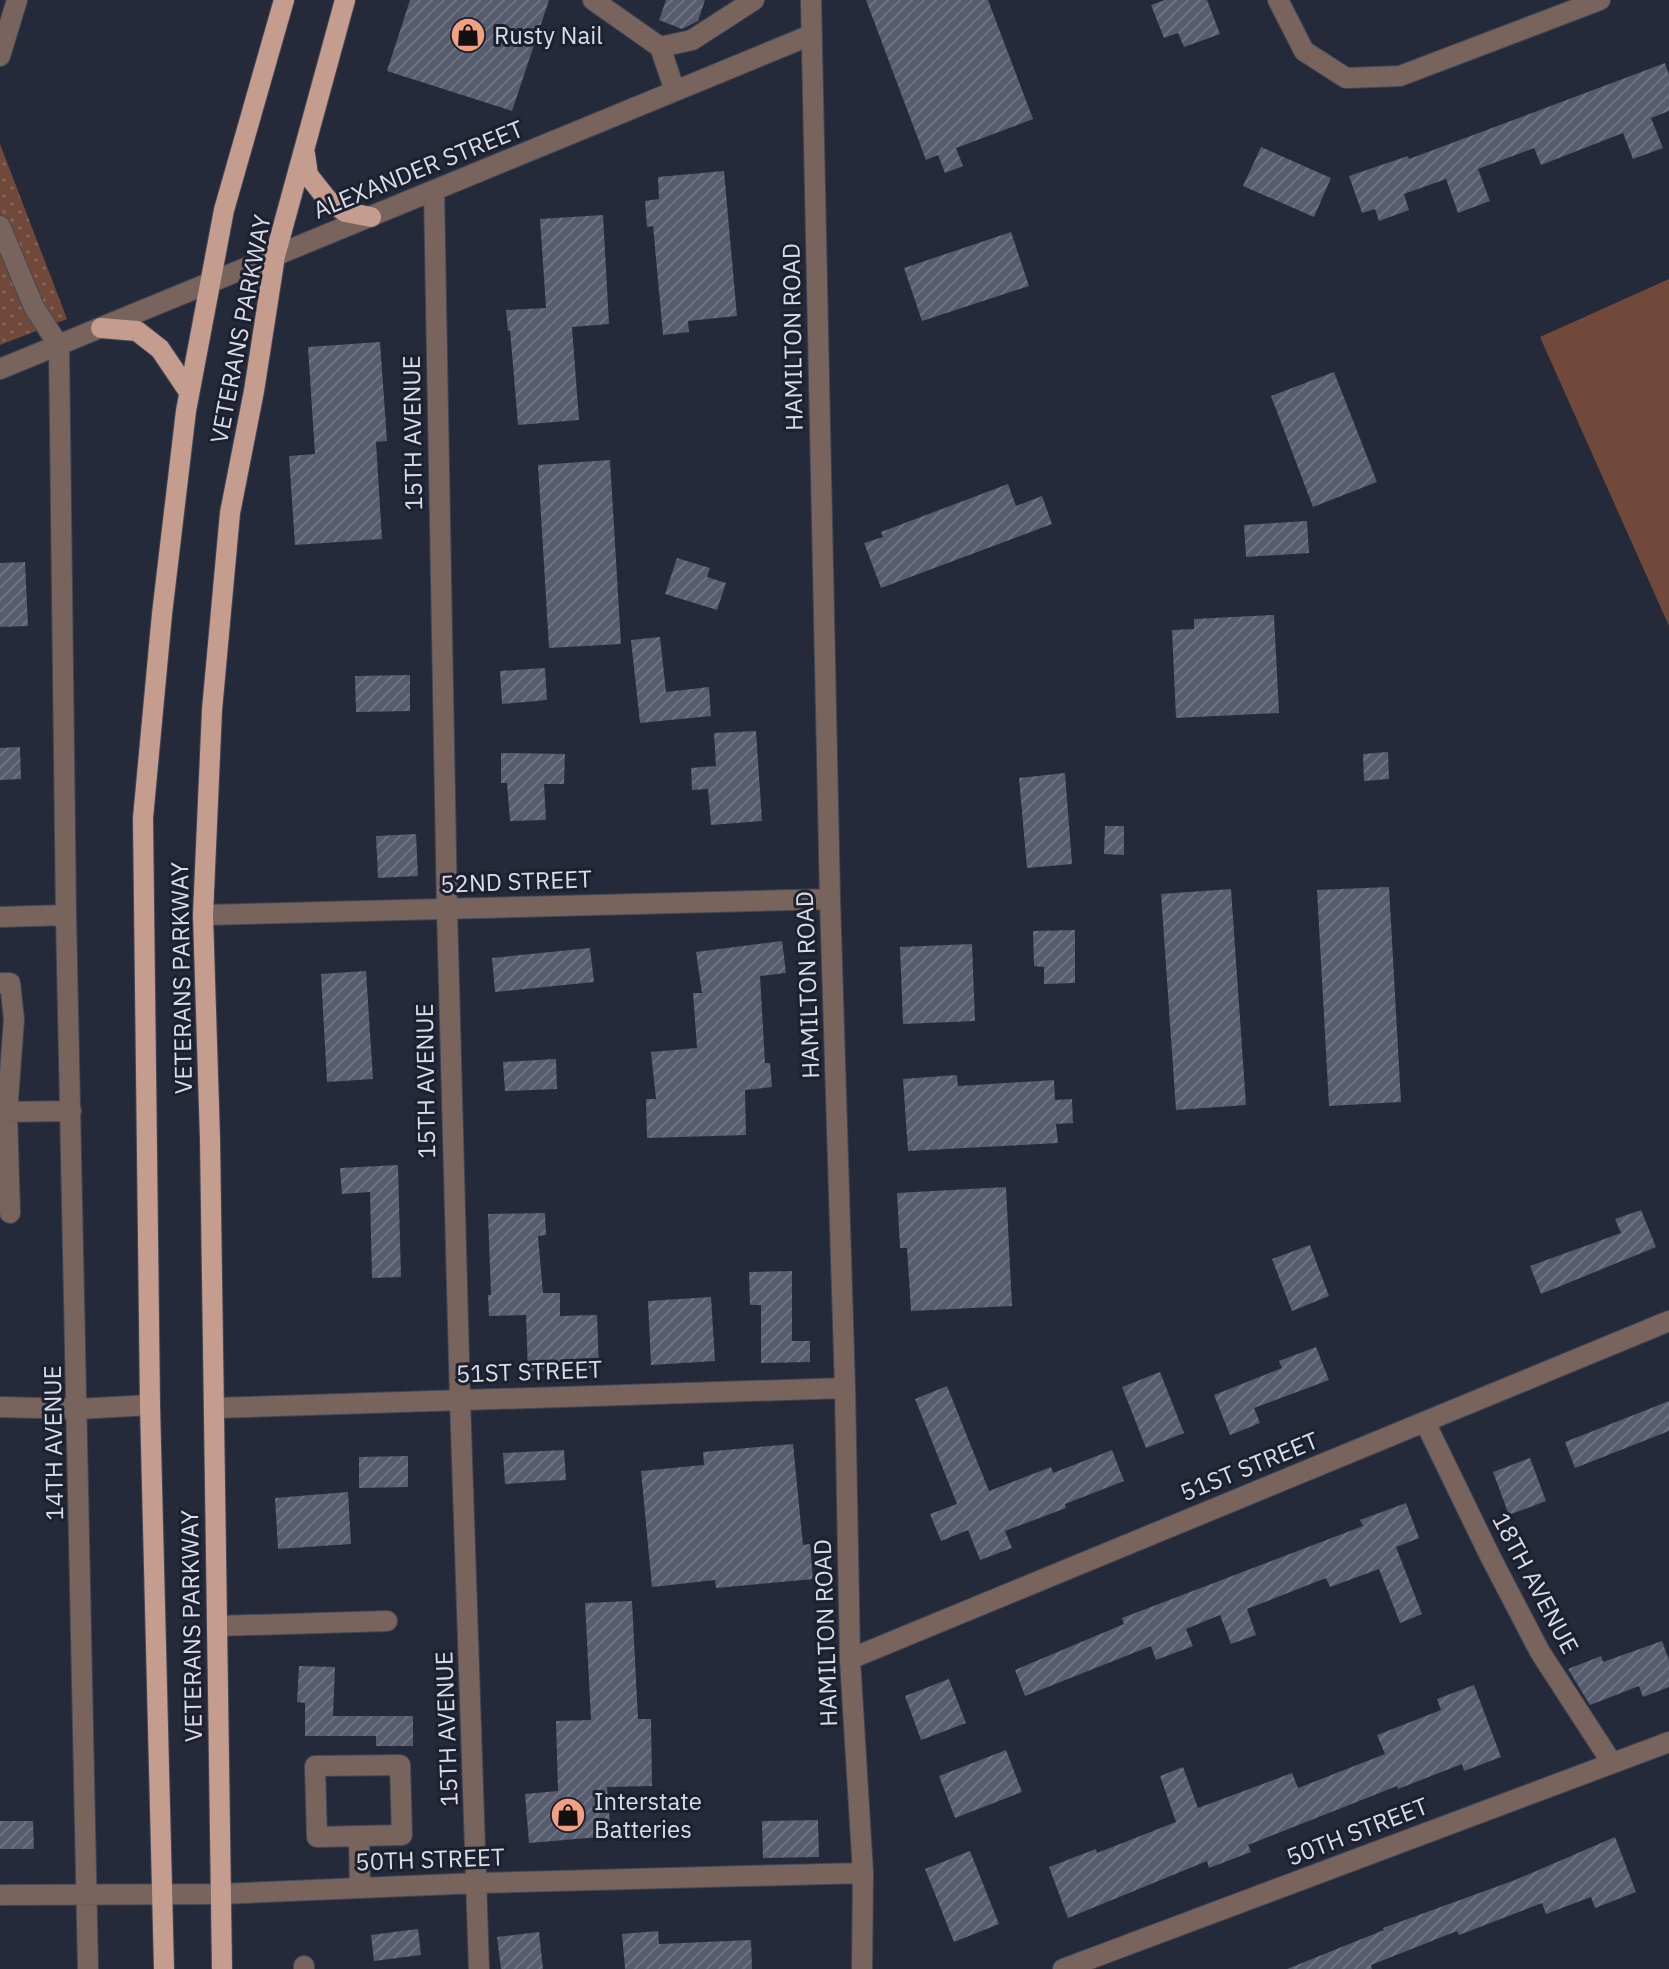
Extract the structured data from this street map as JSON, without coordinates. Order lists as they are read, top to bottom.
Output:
{
  "streets": {
    "main road": ["VETERANS PARKWAY"],
    "street": [
      "ALEXANDER STREET",
      "HAMILTON ROAD",
      "15TH AVENUE",
      "52ND STREET",
      "51ST STREET",
      "14TH AVENUE",
      "18TH AVENUE",
      "50TH STREET"
    ]
  },
  "crossings": [
    ["ALEXANDER STREET", "VETERANS PARKWAY"],
    ["ALEXANDER STREET", "HAMILTON ROAD"],
    ["ALEXANDER STREET", "15TH AVENUE"],
    ["VETERANS PARKWAY", "52ND STREET"],
    ["VETERANS PARKWAY", "51ST STREET"],
    ["VETERANS PARKWAY", "50TH STREET"],
    ["HAMILTON ROAD", "52ND STREET"],
    ["HAMILTON ROAD", "51ST STREET"],
    ["HAMILTON ROAD", "50TH STREET"],
    ["15TH AVENUE", "52ND STREET"],
    ["15TH AVENUE", "51ST STREET"],
    ["15TH AVENUE", "50TH STREET"],
    ["51ST STREET", "18TH AVENUE"],
    ["14TH AVENUE", "50TH STREET"],
    ["18TH AVENUE", "50TH STREET"]
  ],
  "places": {
    "shop": ["Rusty Nail", "Interstate Batteries"]
  }
}
